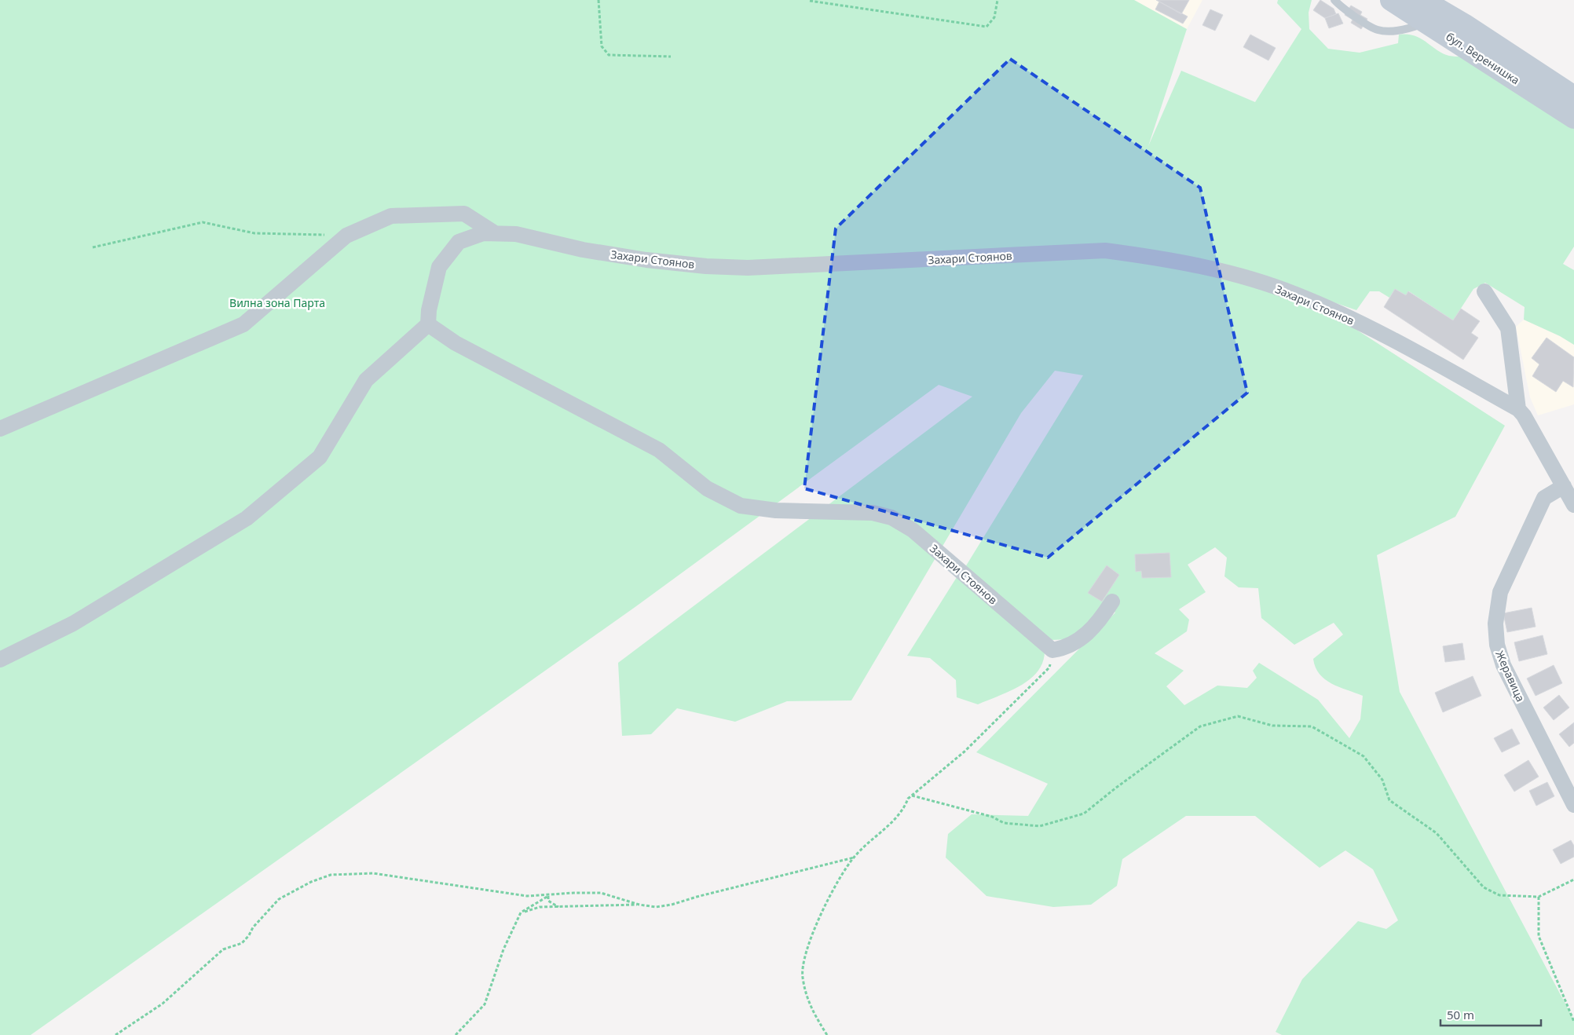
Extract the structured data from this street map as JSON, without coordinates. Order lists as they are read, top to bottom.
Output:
{
  "streets": {
    "main road": ["бул. Веренишка"],
    "street": ["Захари Стоянов", "Жеравица"]
  },
  "crossings": [
    ["Захари Стоянов", "Жеравица"]
  ],
  "parks": ["Вилна зона Парта"],
  "scale_bar": "50 m"
}
